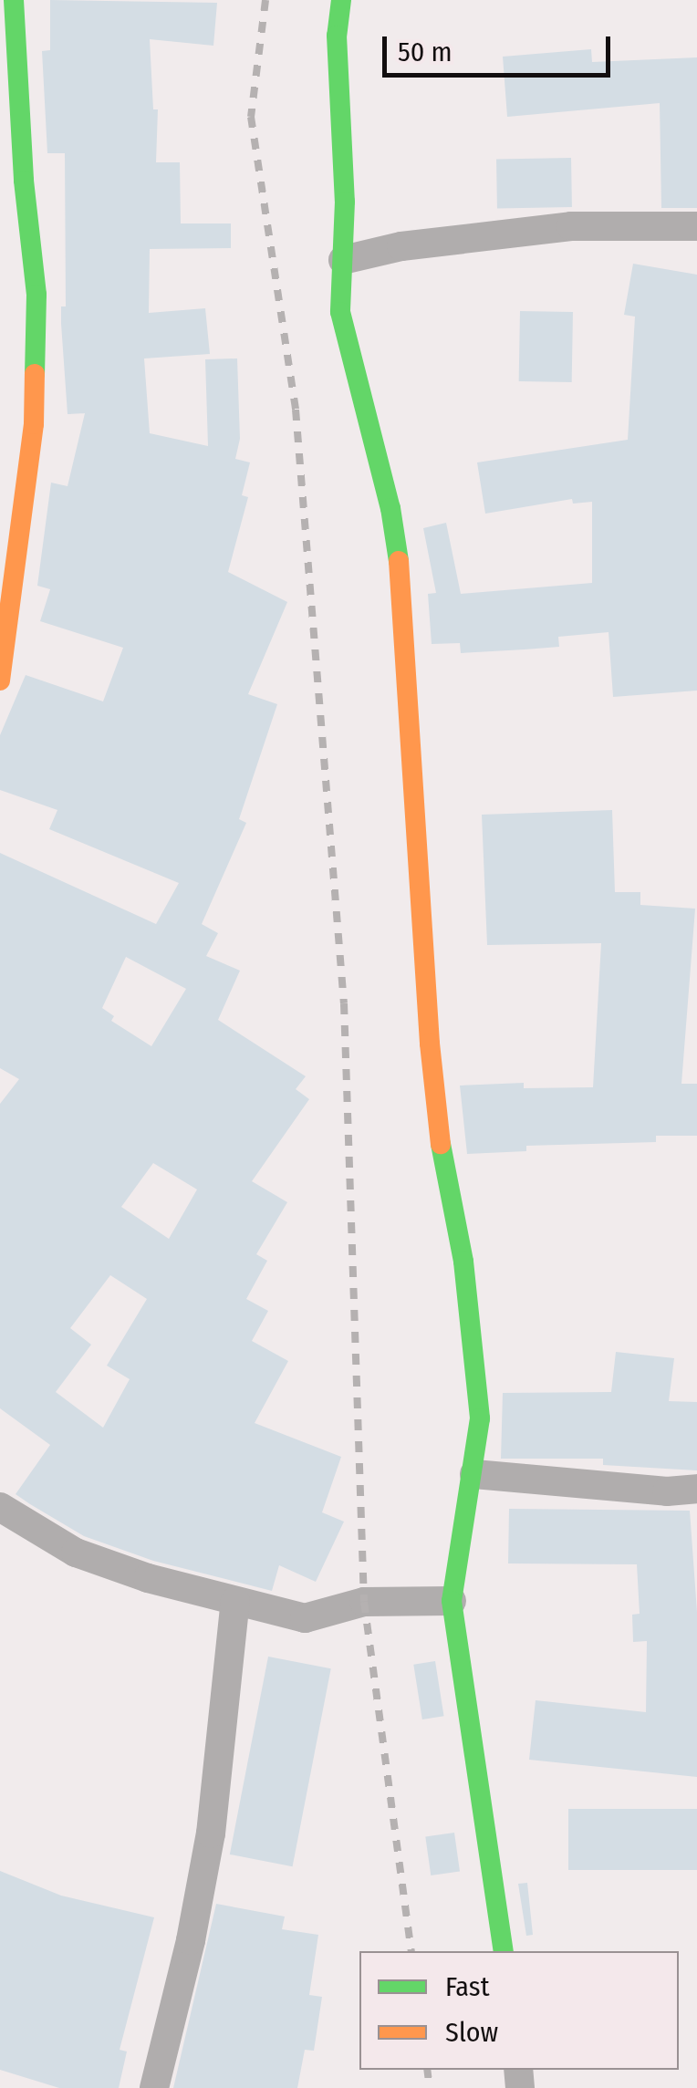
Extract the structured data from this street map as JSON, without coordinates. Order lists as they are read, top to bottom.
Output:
{
  "legend": ["Fast", "Slow"],
  "scale_bar": "50 m"
}
